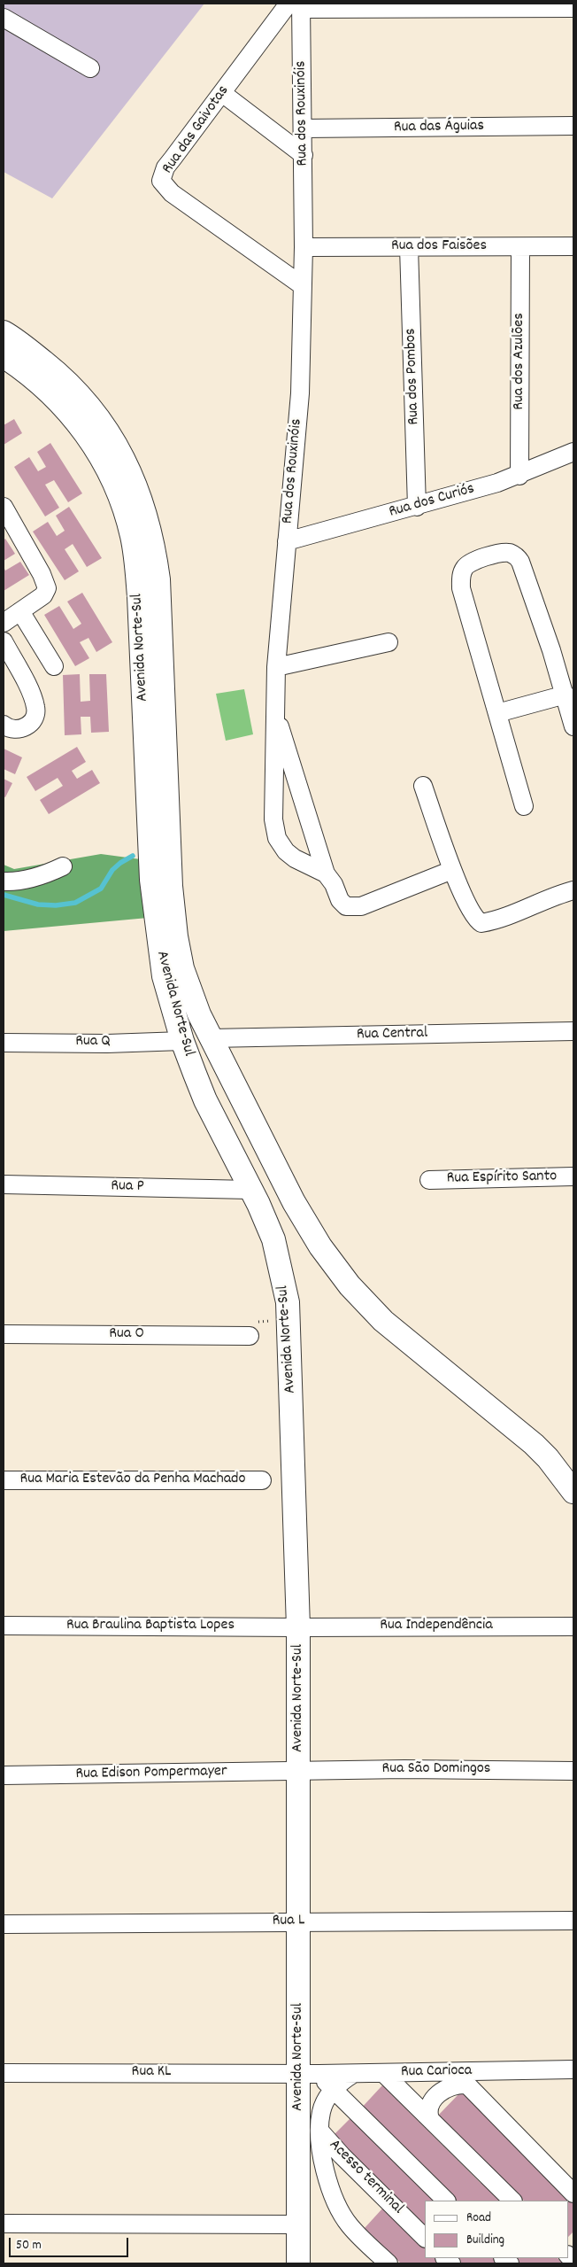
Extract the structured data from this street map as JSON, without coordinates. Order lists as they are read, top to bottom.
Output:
{
  "streets": {
    "main road": ["Avenida Norte-Sul"],
    "street": [
      "Rua dos Rouxinóis",
      "Rua das Águias",
      "Rua das Gaivotas",
      "Rua dos Faisões",
      "Rua dos Azulões",
      "Rua dos Pombos",
      "Rua dos Curiós",
      "Rua Central",
      "Rua Q",
      "Rua Espírito Santo",
      "Rua P",
      "Rua O",
      "Rua Maria Estevão da Penha Machado",
      "Rua Braulina Baptista Lopes",
      "Rua Independência",
      "Rua São Domingos",
      "Rua Edison Pompermayer",
      "Rua L",
      "Rua Carioca",
      "Rua KL",
      "Acesso terminal"
    ]
  },
  "crossings": [
    ["Rua dos Rouxinóis", "Rua das Águias"],
    ["Rua dos Rouxinóis", "Rua das Gaivotas"],
    ["Rua dos Rouxinóis", "Rua dos Faisões"],
    ["Rua dos Rouxinóis", "Rua dos Curiós"],
    ["Rua dos Faisões", "Rua dos Azulões"],
    ["Rua dos Faisões", "Rua dos Pombos"],
    ["Rua dos Azulões", "Rua dos Curiós"],
    ["Rua dos Pombos", "Rua dos Curiós"],
    ["Avenida Norte-Sul", "Rua Central"],
    ["Avenida Norte-Sul", "Rua Q"],
    ["Avenida Norte-Sul", "Rua P"],
    ["Avenida Norte-Sul", "Rua Braulina Baptista Lopes"],
    ["Avenida Norte-Sul", "Rua Independência"],
    ["Avenida Norte-Sul", "Rua São Domingos"],
    ["Avenida Norte-Sul", "Rua Edison Pompermayer"],
    ["Avenida Norte-Sul", "Rua L"],
    ["Avenida Norte-Sul", "Rua Carioca"],
    ["Avenida Norte-Sul", "Rua KL"],
    ["Rua Braulina Baptista Lopes", "Rua Independência"],
    ["Rua São Domingos", "Rua Edison Pompermayer"],
    ["Rua Carioca", "Rua KL"]
  ],
  "legend": ["Road", "Building"],
  "scale_bar": "50 m"
}
